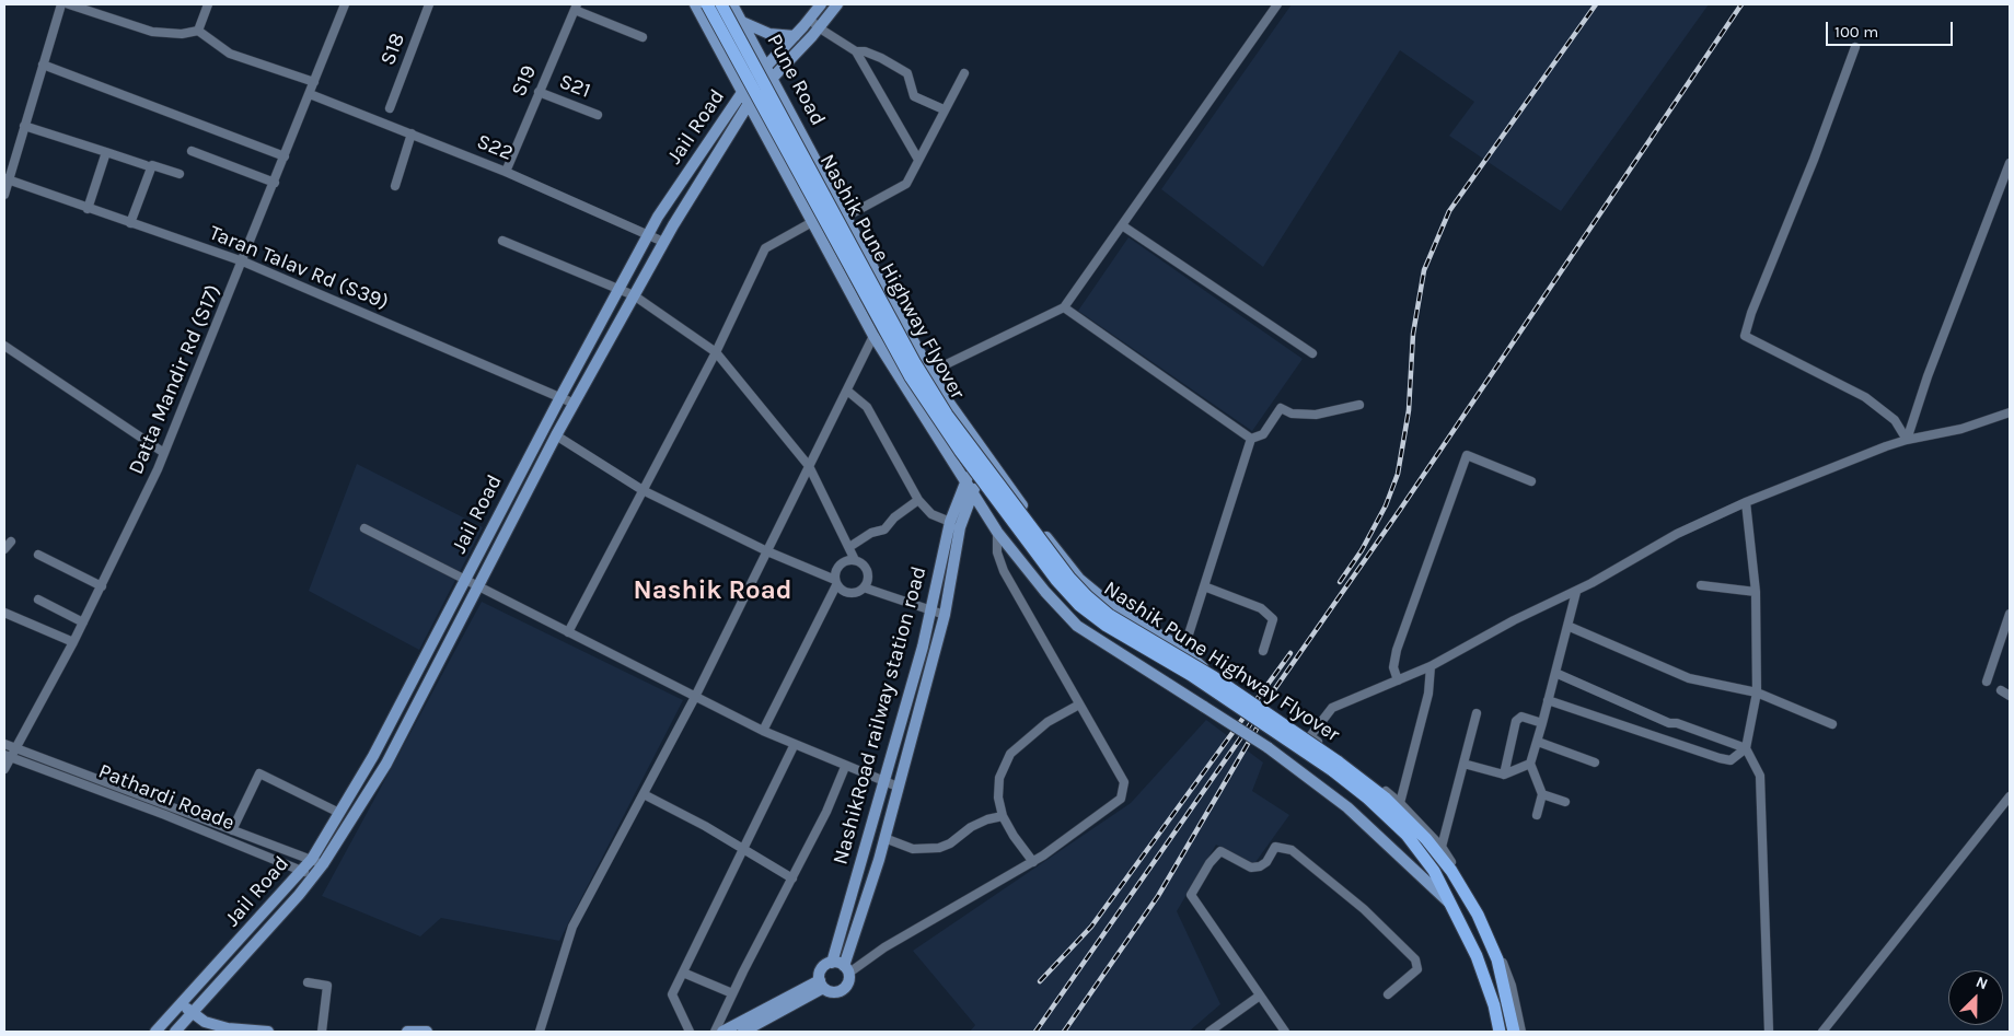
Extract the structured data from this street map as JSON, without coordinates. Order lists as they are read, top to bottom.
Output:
{
  "streets": {
    "highway": ["Nashik Pune Highway Flyover"],
    "main road": ["Pune Road", "Jail Road", "NashikRoad railway station road"],
    "street": [
      "S18",
      "S19",
      "S21",
      "S22",
      "Taran Talav Rd (S39)",
      "Datta Mandir Rd (S17)",
      "Pathardi Roade"
    ]
  },
  "crossings": [
    ["Pune Road", "Jail Road"],
    ["Pune Road", "Nashik Pune Highway Flyover"],
    ["Pune Road", "NashikRoad railway station road"],
    ["S19", "S21"],
    ["S19", "S22"],
    ["Jail Road", "S22"],
    ["Jail Road", "Taran Talav Rd (S39)"],
    ["Jail Road", "Pathardi Roade"],
    ["S22", "Datta Mandir Rd (S17)"],
    ["Taran Talav Rd (S39)", "Datta Mandir Rd (S17)"],
    ["Datta Mandir Rd (S17)", "Pathardi Roade"]
  ],
  "districts": ["Nashik Road"],
  "scale_bar": "100 m",
  "north": "top right"
}
